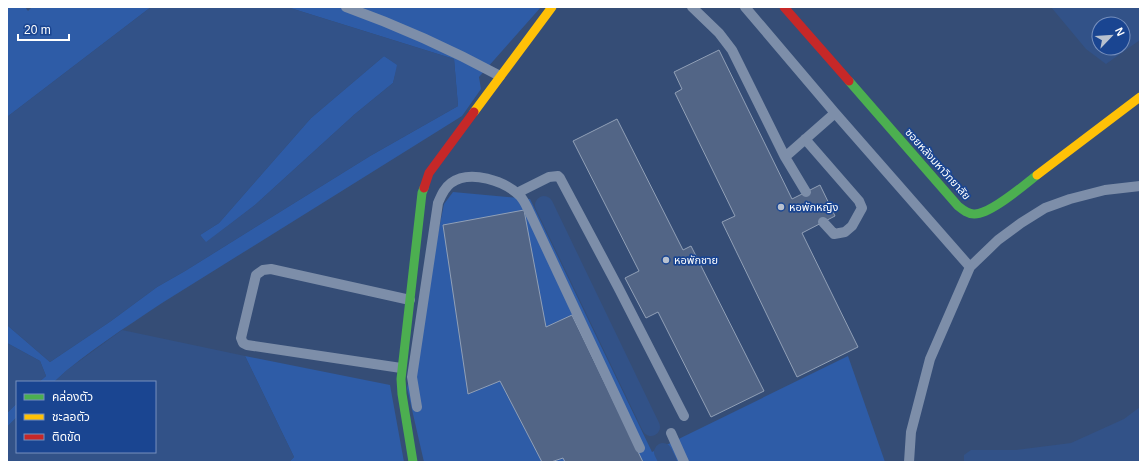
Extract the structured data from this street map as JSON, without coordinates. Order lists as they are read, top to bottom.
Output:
{
  "streets": {
    "street": ["ซอยหลังมหาวิทยาลัย"]
  },
  "places": ["หอพักหญิง", "หอพักชาย"],
  "legend": ["คล่องตัว", "ชะลอตัว", "ติดขัด"],
  "scale_bar": "20 m",
  "north": "top right"
}
